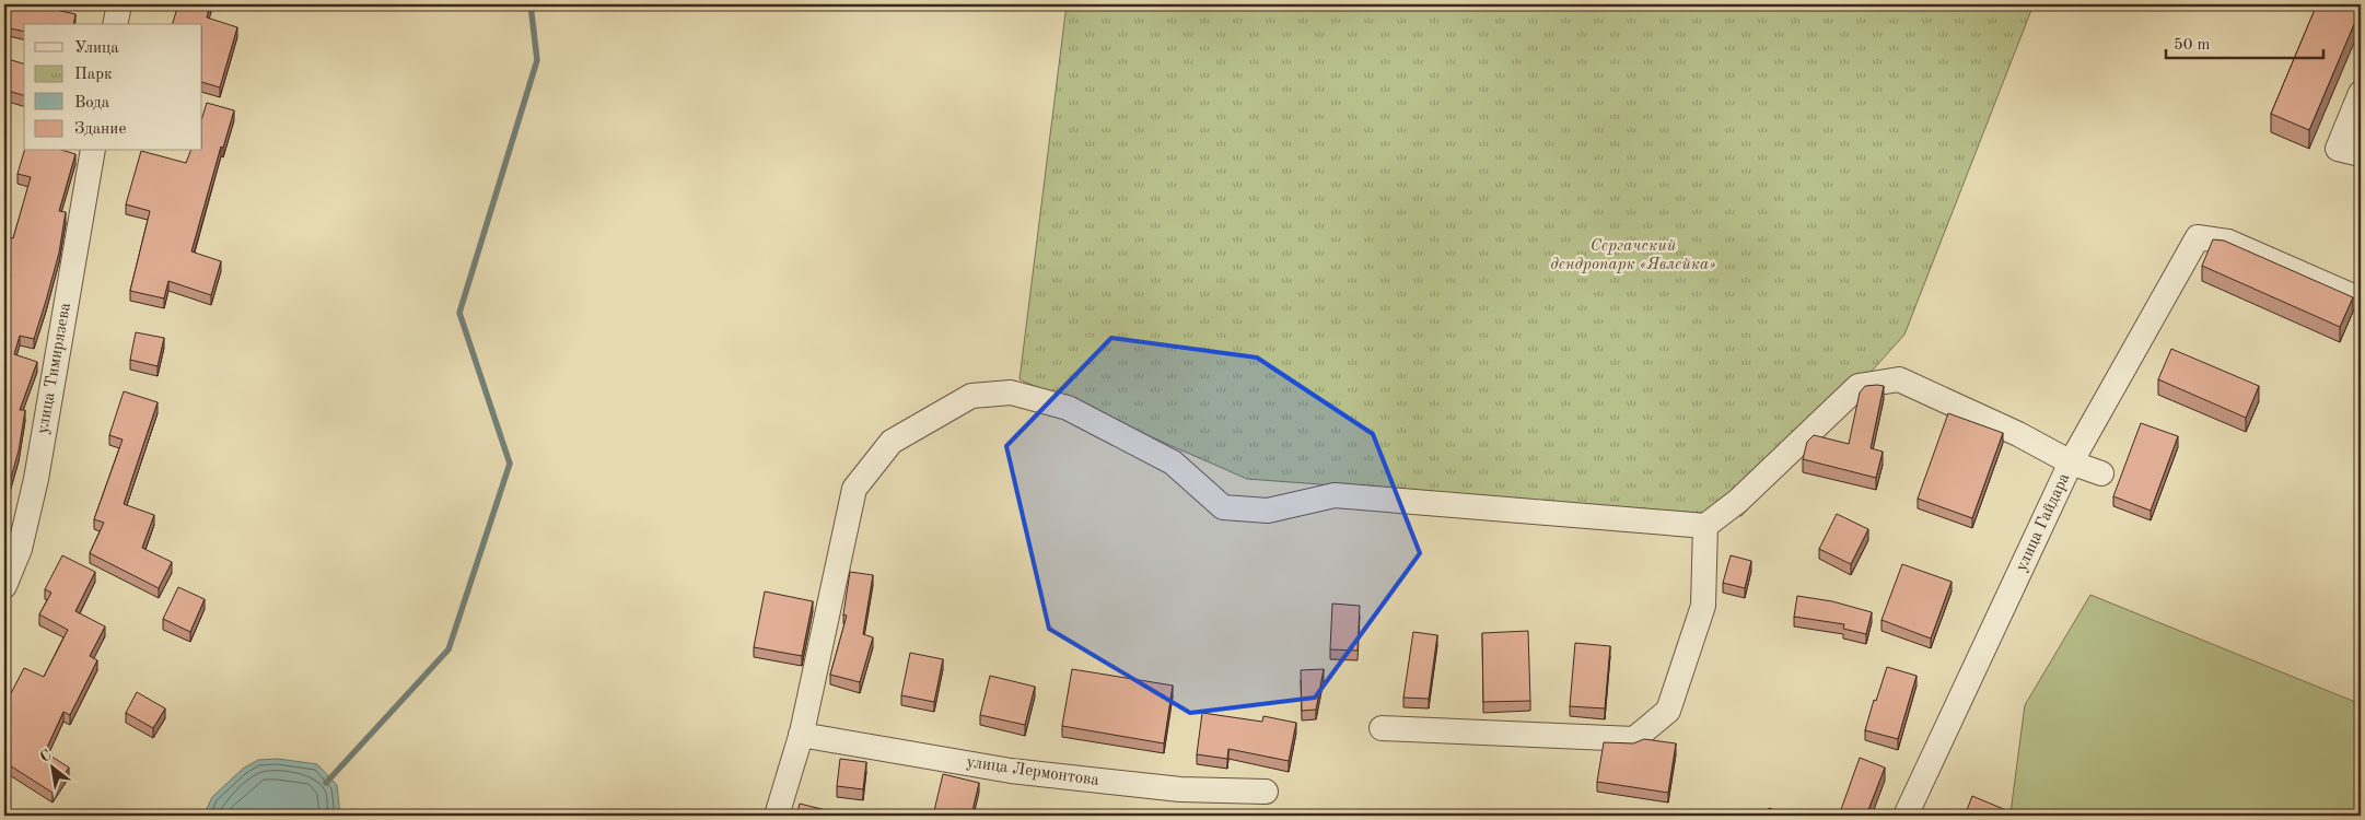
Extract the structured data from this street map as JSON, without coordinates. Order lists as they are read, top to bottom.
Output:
{
  "streets": {
    "street": ["улица Тимирязева", "улица Гайдара", "улица Лермонтова"]
  },
  "parks": ["Сергачский дендропарк «Явлейка»"],
  "legend": [
    "Улица",
    "Парк",
    "Вода",
    "Здание"
  ],
  "scale_bar": "50 m",
  "north": "top left"
}
